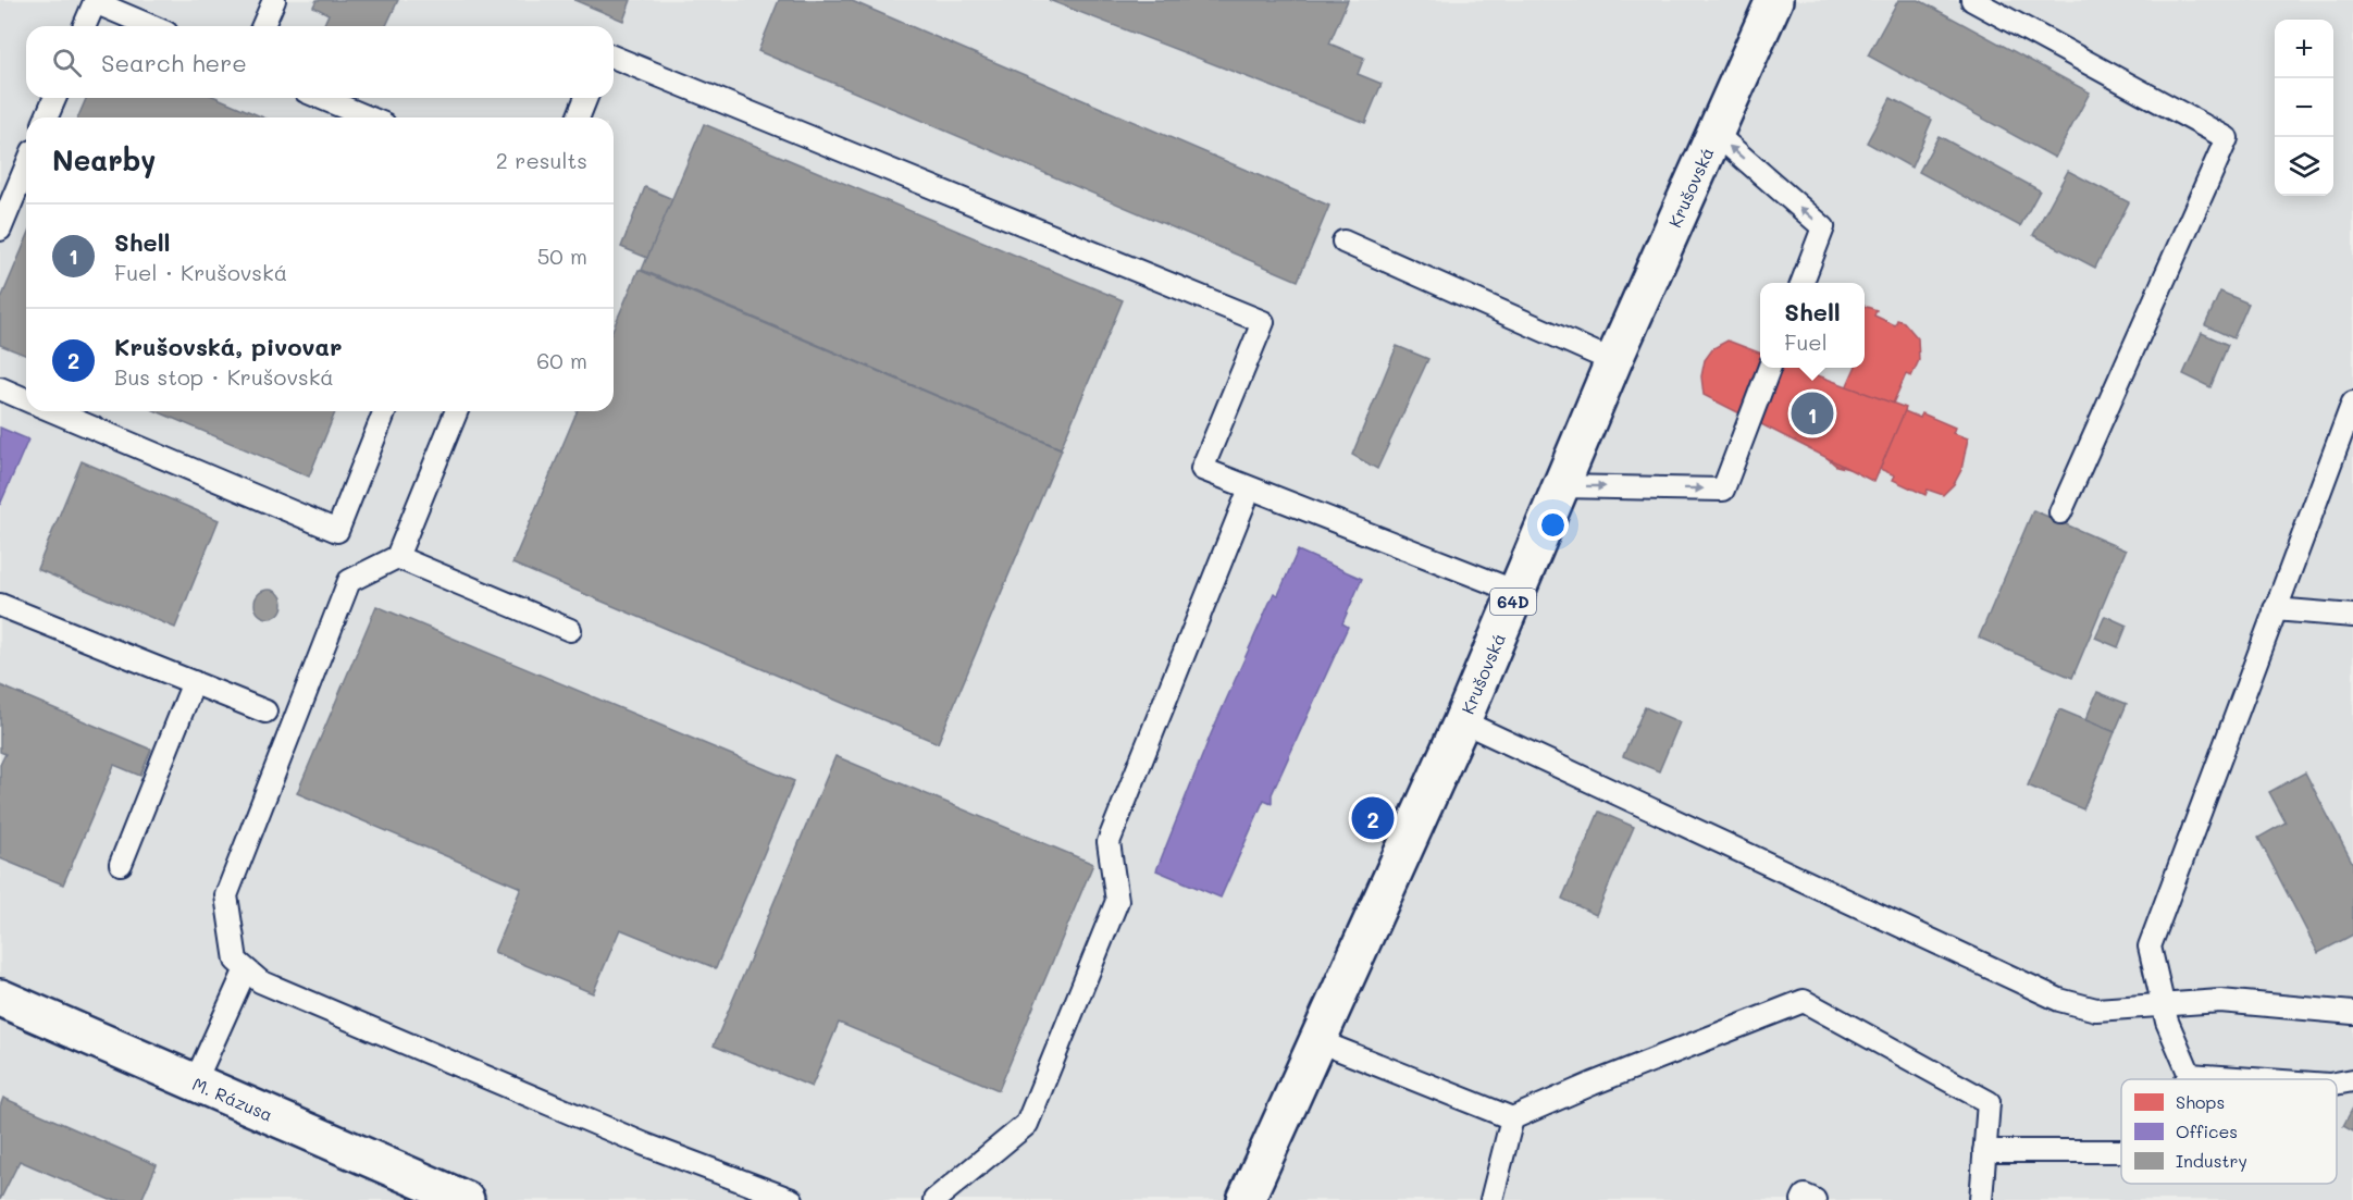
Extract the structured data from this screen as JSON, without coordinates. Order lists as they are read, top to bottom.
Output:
{
  "streets": {
    "main road": ["Krušovská", "64D", "M. Rázusa"]
  },
  "legend": ["Shops", "Offices", "Industry"],
  "page": {
    "map_buttons": ["+", "−"],
    "search": "Search here",
    "heading": ["Nearby", "2 results"],
    "list": [
      {
        "mark": "1",
        "name": "Shell",
        "note": "Fuel · Krušovská",
        "value": "50 m"
      },
      {
        "mark": "2",
        "name": "Krušovská, pivovar",
        "note": "Bus stop · Krušovská",
        "value": "60 m"
      }
    ],
    "popup": ["Shell", "Fuel"],
    "pins": ["1", "2"]
  }
}
